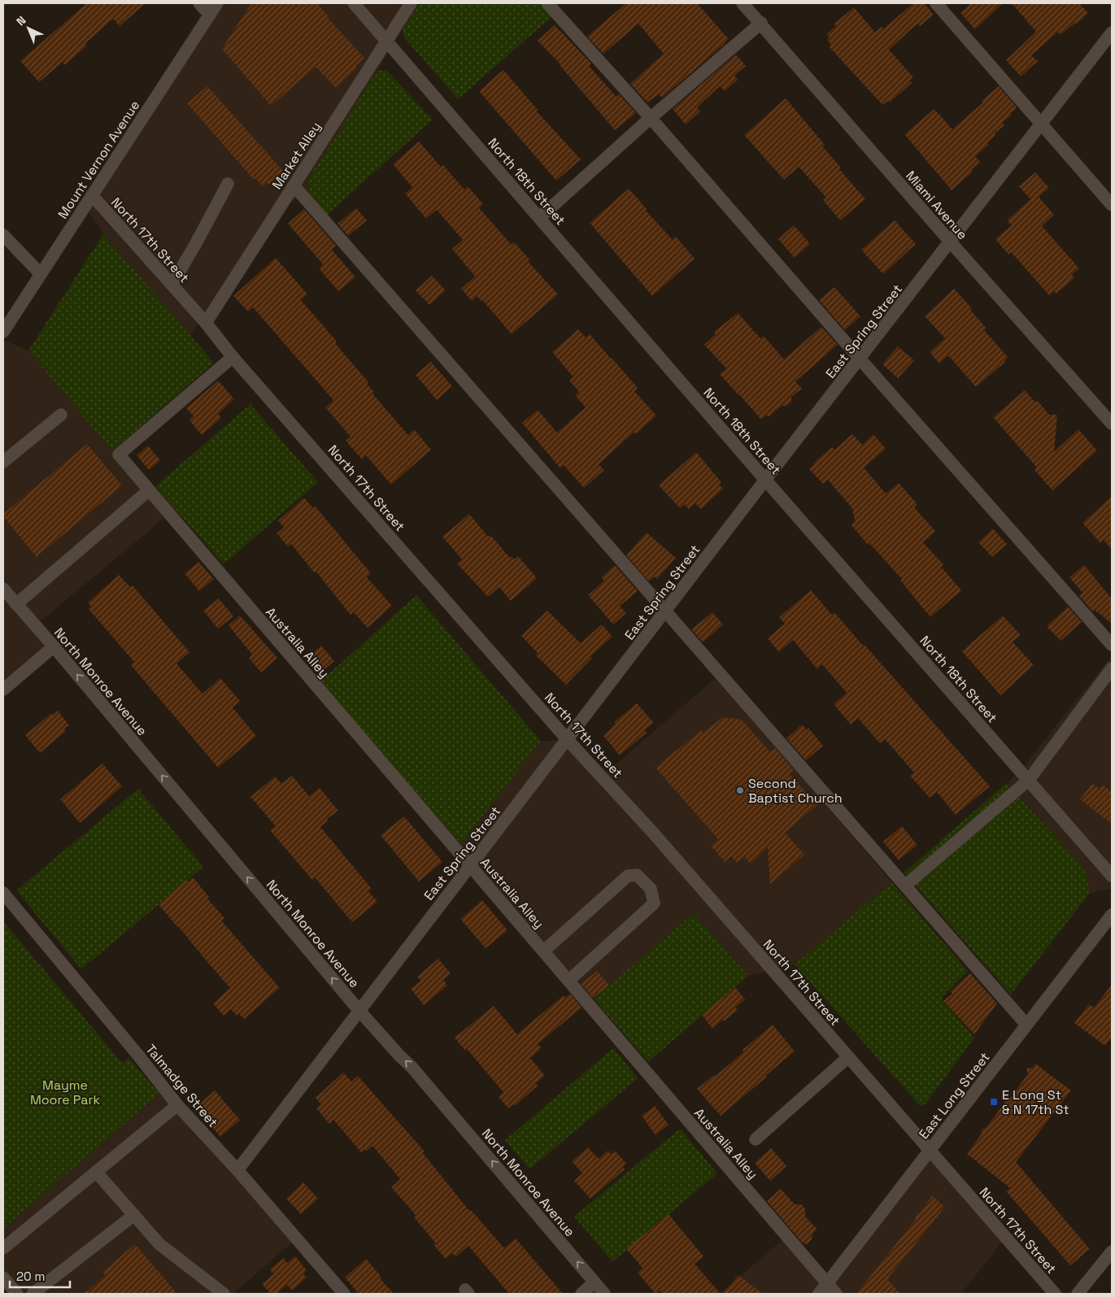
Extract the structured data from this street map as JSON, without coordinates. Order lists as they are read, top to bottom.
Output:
{
  "streets": {
    "street": [
      "Market Alley",
      "Mount Vernon Avenue",
      "North 18th Street",
      "Miami Avenue",
      "North 17th Street",
      "East Spring Street",
      "Australia Alley",
      "North Monroe Avenue",
      "Talmadge Street",
      "East Long Street"
    ]
  },
  "crossings": [
    ["Market Alley", "North 18th Street"],
    ["Market Alley", "North 17th Street"],
    ["Mount Vernon Avenue", "North 17th Street"],
    ["North 18th Street", "East Spring Street"],
    ["Miami Avenue", "East Spring Street"],
    ["North 17th Street", "East Spring Street"],
    ["North 17th Street", "Australia Alley"],
    ["North 17th Street", "East Long Street"],
    ["East Spring Street", "Australia Alley"],
    ["East Spring Street", "North Monroe Avenue"],
    ["East Spring Street", "Talmadge Street"],
    ["Australia Alley", "East Long Street"]
  ],
  "one_way": ["North Monroe Avenue"],
  "parks": ["Mayme Moore Park"],
  "places": {
    "other": ["Second Baptist Church"],
    "transit": ["E Long St & N 17th St"]
  },
  "scale_bar": "20 m",
  "north": "top left"
}
